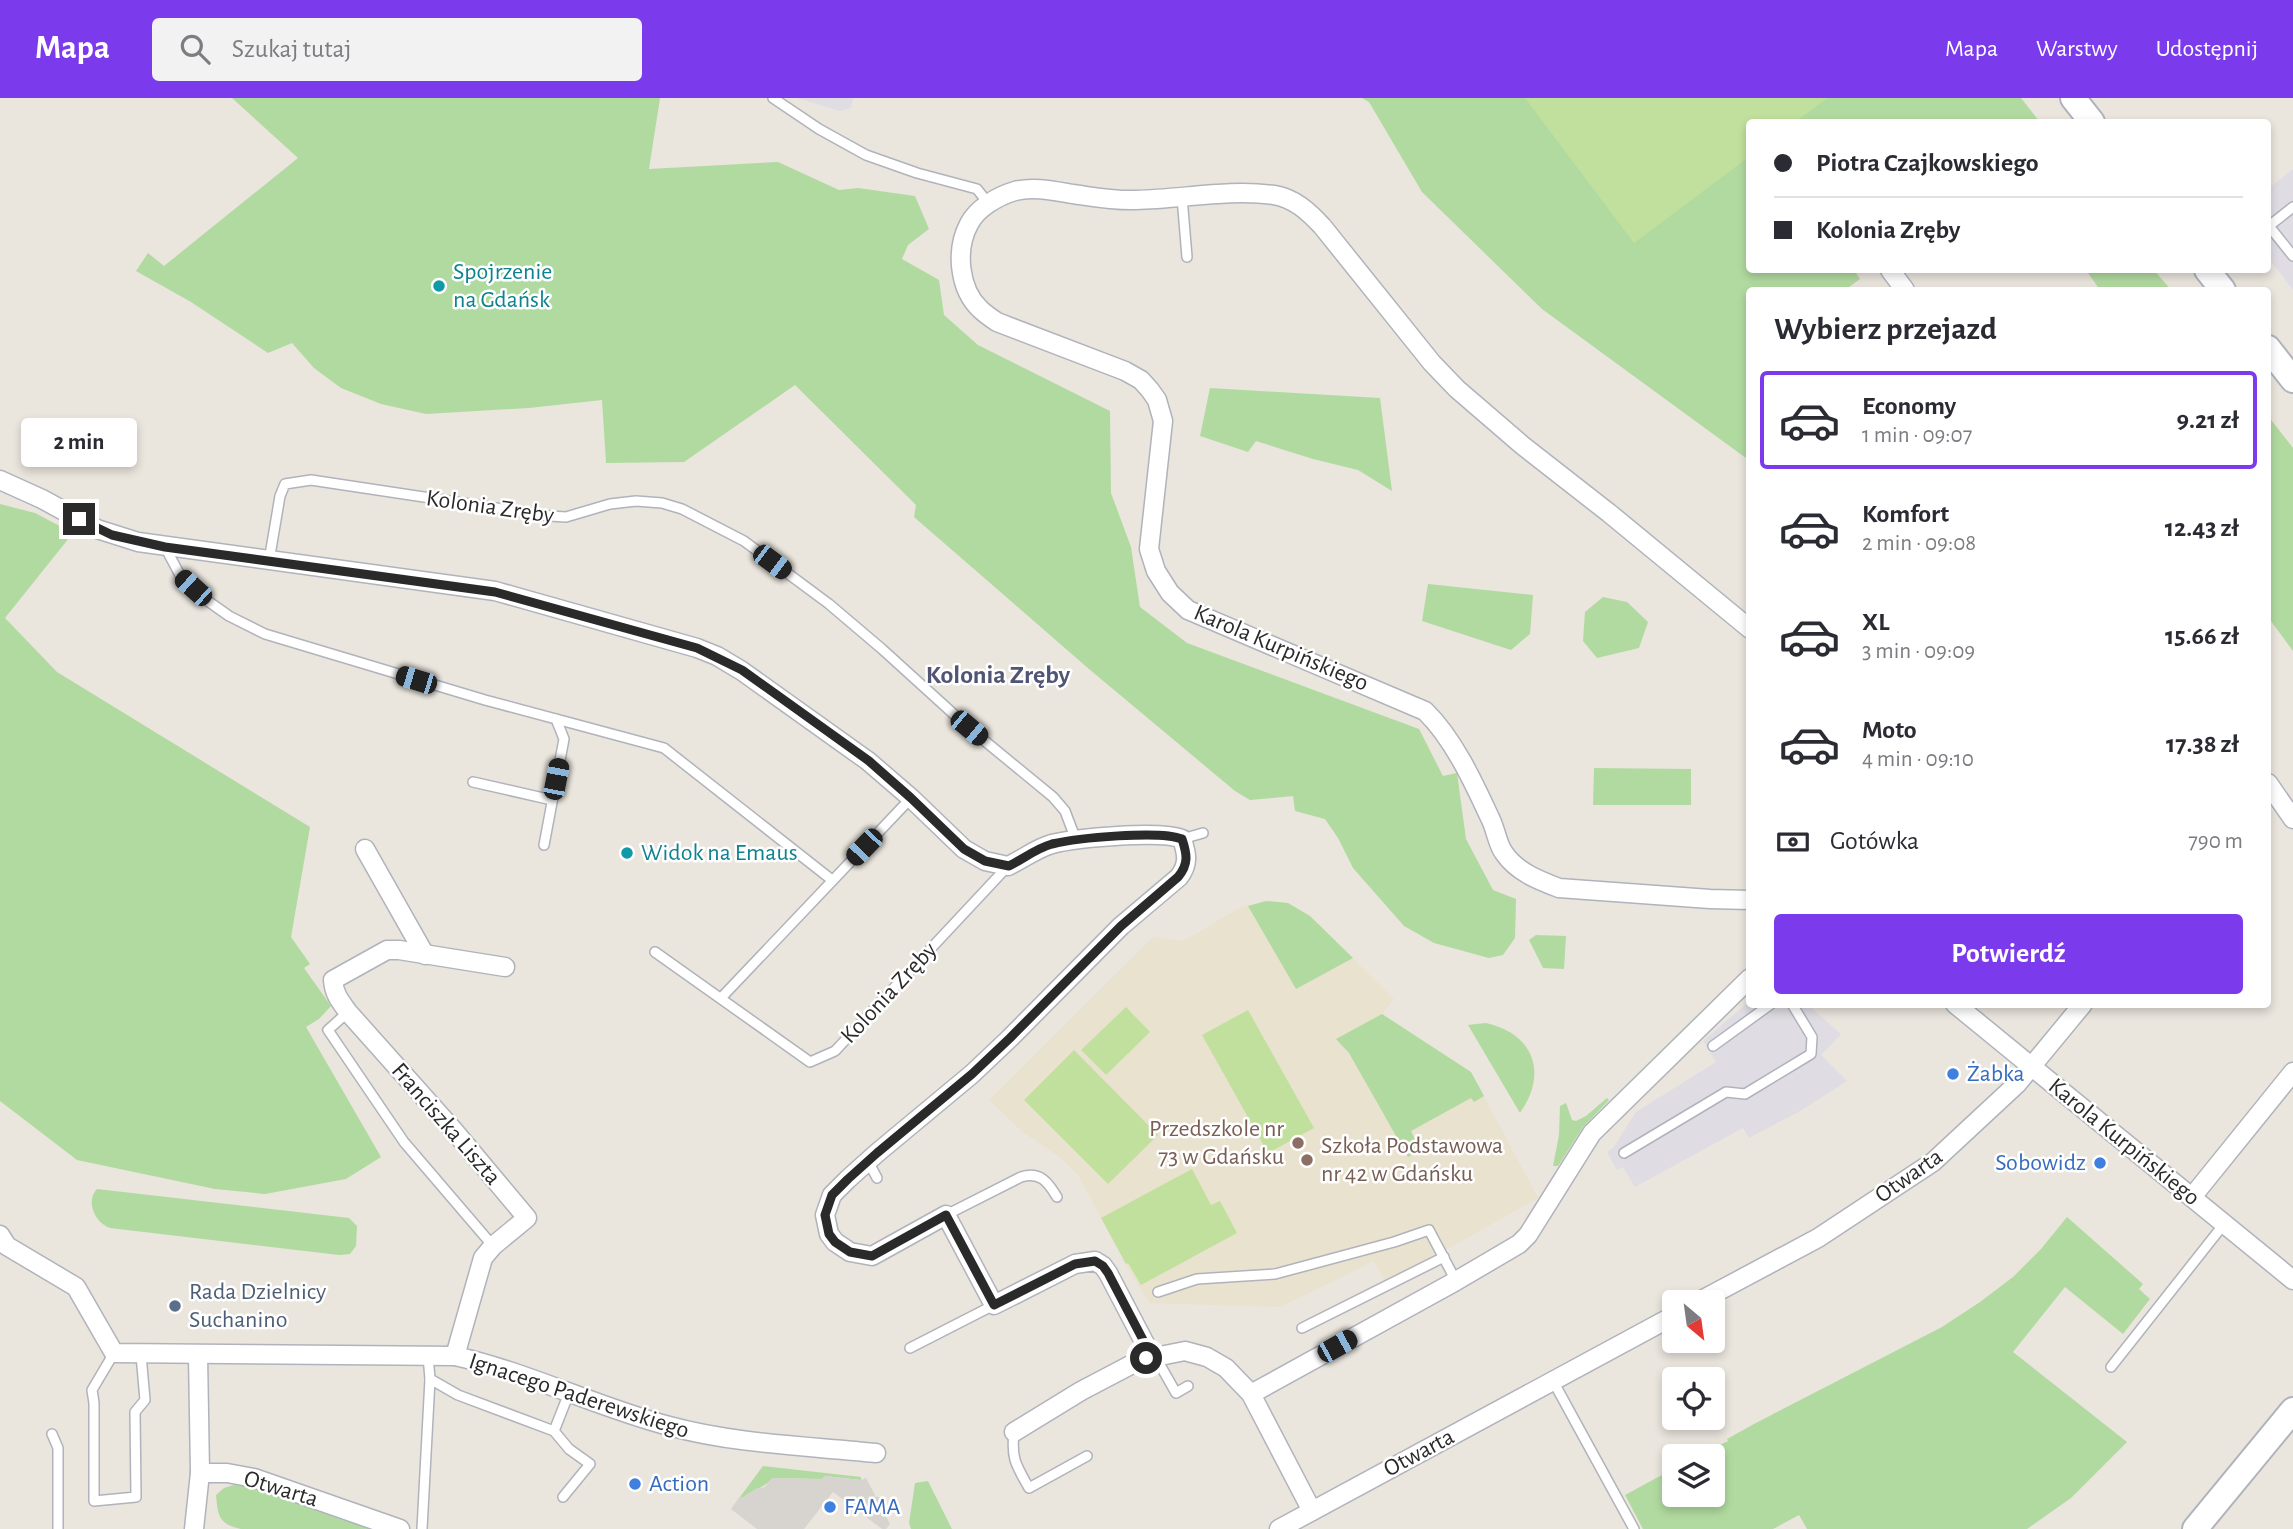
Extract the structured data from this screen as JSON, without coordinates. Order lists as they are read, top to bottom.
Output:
{
  "streets": {
    "street": [
      "Kolonia Zręby",
      "Karola Kurpińskiego",
      "Franciszka Liszta",
      "Otwarta",
      "Ignacego Paderewskiego"
    ]
  },
  "crossings": [
    ["Karola Kurpińskiego", "Otwarta"],
    ["Franciszka Liszta", "Ignacego Paderewskiego"]
  ],
  "districts": ["Kolonia Zręby"],
  "places": [
    "Spojrzenie na Gdańsk",
    "Widok na Emaus",
    "Żabka",
    "Przedszkole nr 73 w Gdańsku",
    "Szkoła Podstawowa nr 42 w Gdańsku",
    "Sobowidz",
    "Rada Dzielnicy Suchanino",
    "Action",
    "FAMA"
  ],
  "north": "bottom right",
  "page": {
    "header": "Mapa",
    "search": "Szukaj tutaj",
    "nav": ["Mapa", "Warstwy", "Udostępnij"],
    "banner": ["Piotra Czajkowskiego", "Kolonia Zręby"],
    "heading": "Wybierz przejazd",
    "list": [
      {
        "name": "Economy",
        "note": "1 min · 09:07",
        "value": "9.21 zł"
      },
      {
        "name": "Komfort",
        "note": "2 min · 09:08",
        "value": "12.43 zł"
      },
      {
        "name": "XL",
        "note": "3 min · 09:09",
        "value": "15.66 zł"
      },
      {
        "name": "Moto",
        "note": "4 min · 09:10",
        "value": "17.38 zł"
      }
    ],
    "bubble": "2 min",
    "pay": ["Gotówka", "790 m"],
    "buttons": "Potwierdź"
  }
}
